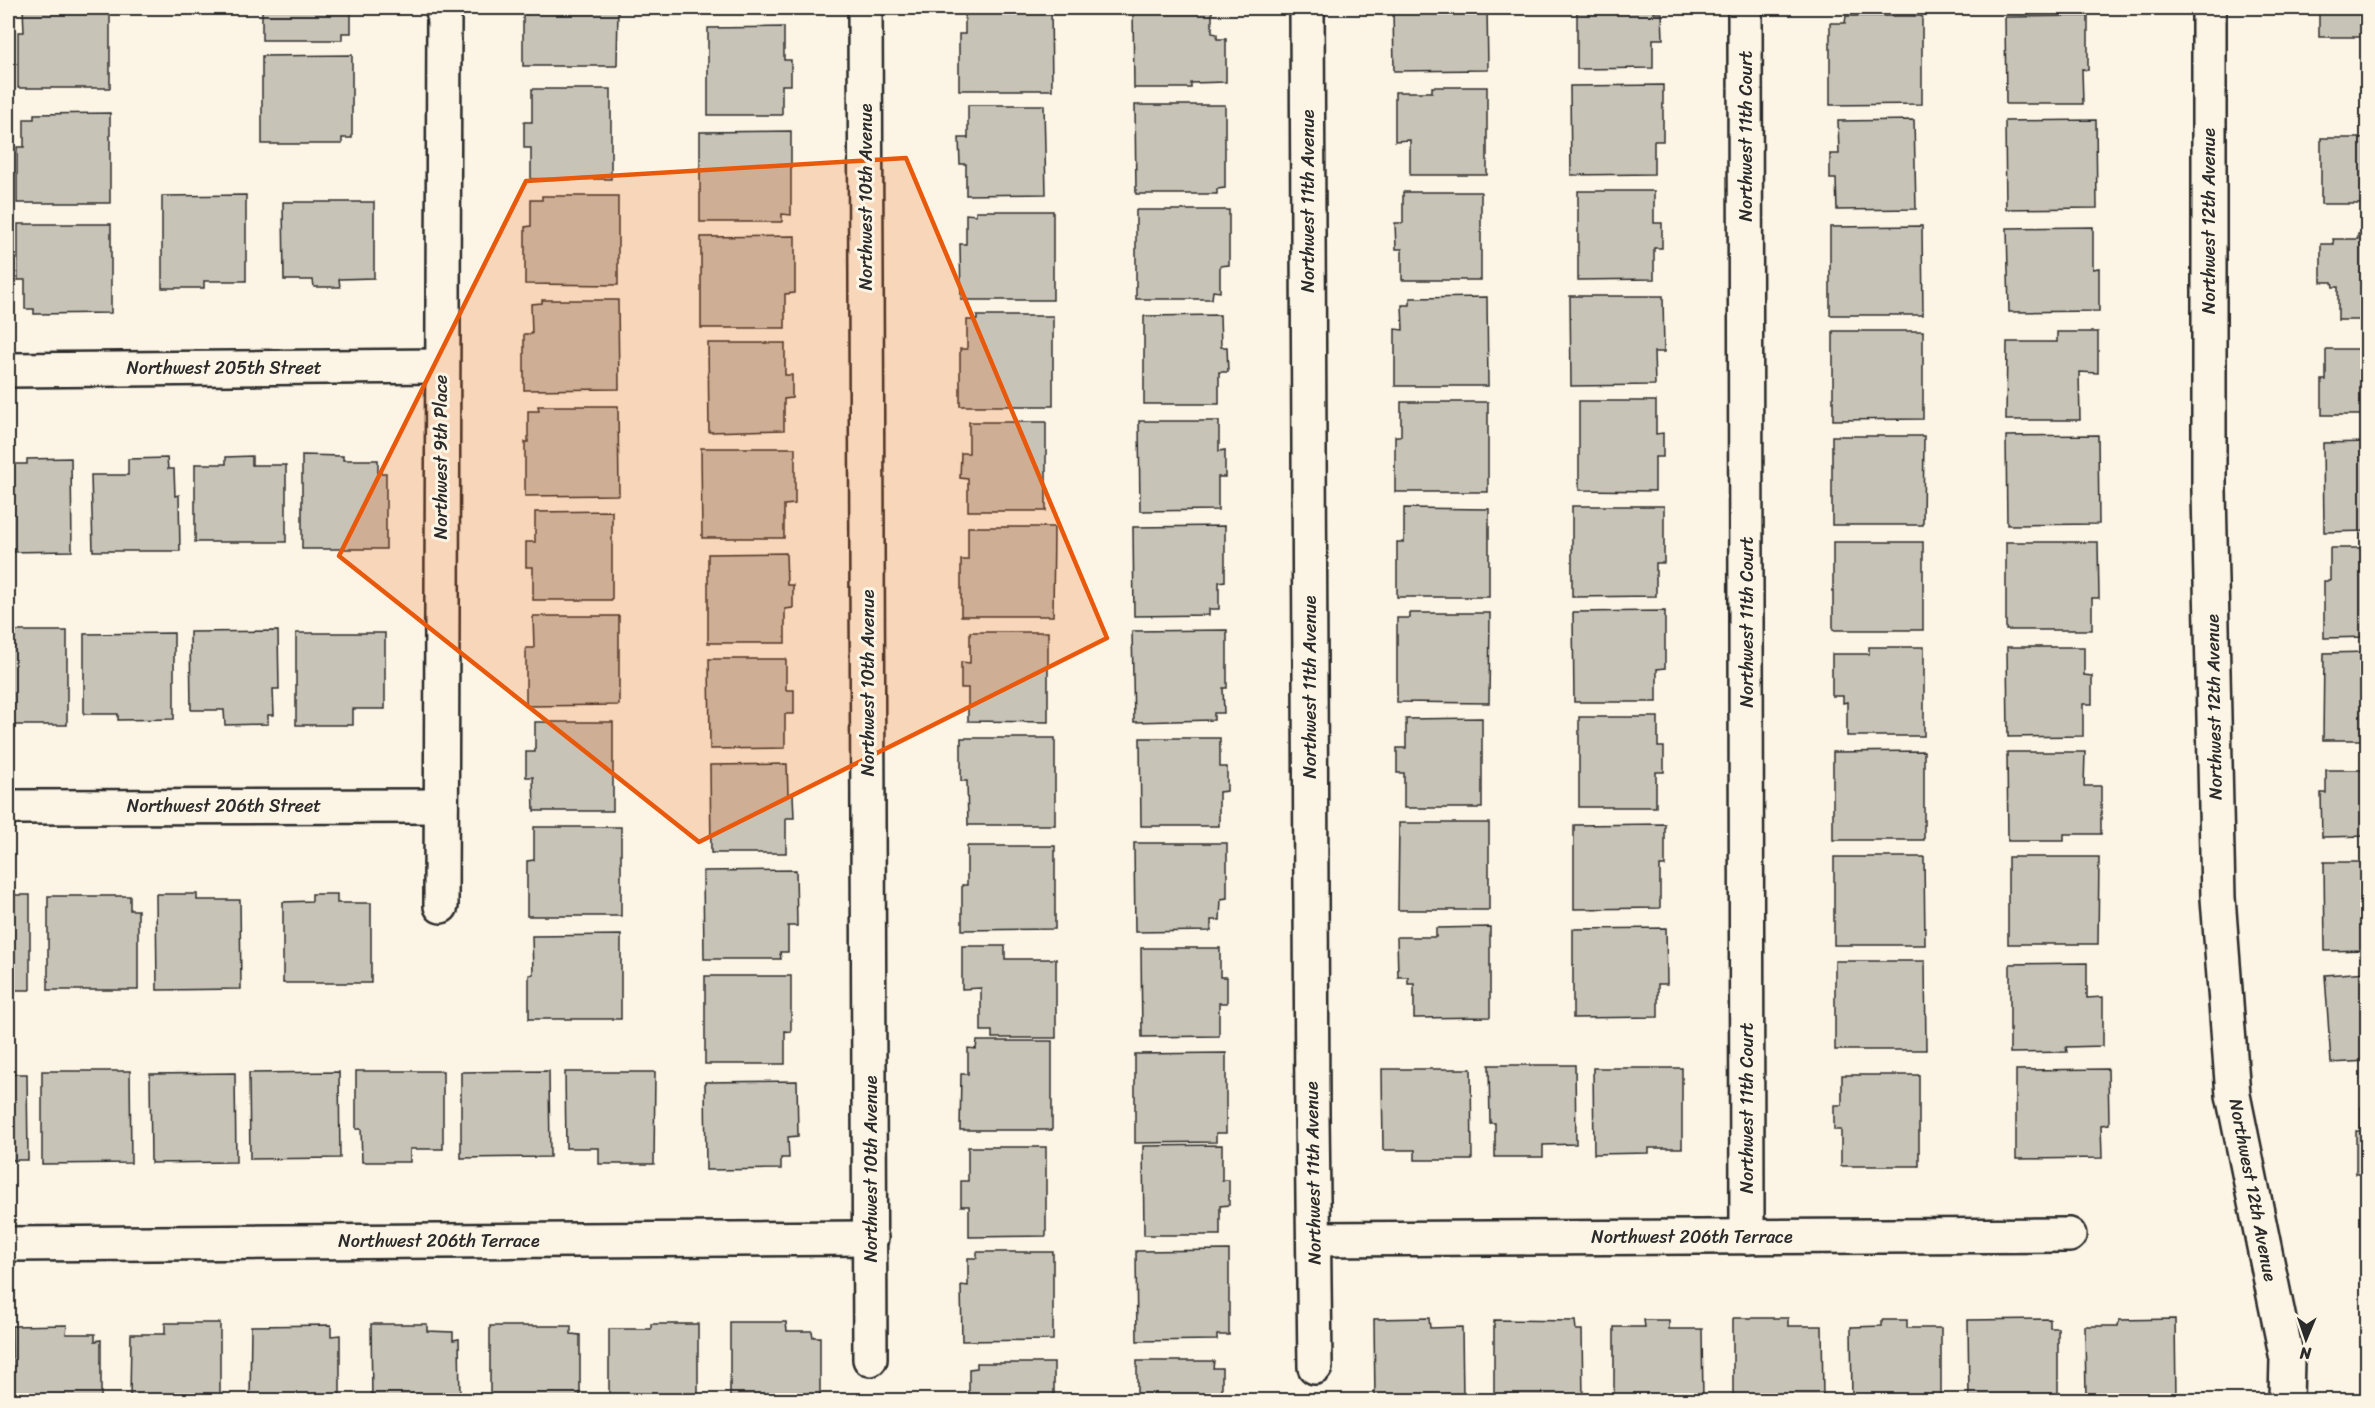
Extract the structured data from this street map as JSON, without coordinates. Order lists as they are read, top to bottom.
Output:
{
  "streets": {
    "street": [
      "Northwest 11th Court",
      "Northwest 10th Avenue",
      "Northwest 11th Avenue",
      "Northwest 12th Avenue",
      "Northwest 205th Street",
      "Northwest 9th Place",
      "Northwest 206th Street",
      "Northwest 206th Terrace"
    ]
  },
  "crossings": [
    ["Northwest 11th Court", "Northwest 206th Terrace"],
    ["Northwest 10th Avenue", "Northwest 206th Terrace"],
    ["Northwest 11th Avenue", "Northwest 206th Terrace"],
    ["Northwest 205th Street", "Northwest 9th Place"],
    ["Northwest 9th Place", "Northwest 206th Street"]
  ],
  "north": "bottom"
}
